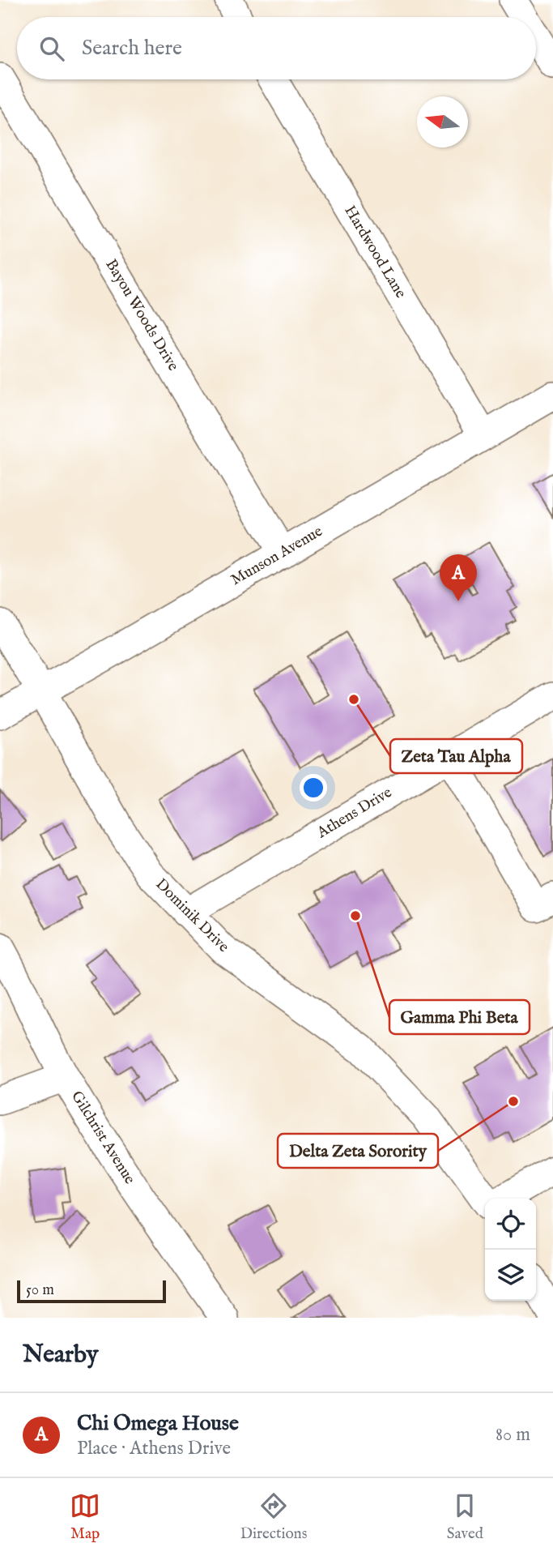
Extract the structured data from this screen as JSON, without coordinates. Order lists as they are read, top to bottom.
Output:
{
  "streets": {
    "street": [
      "Hardwood Lane",
      "Bayou Woods Drive",
      "Munson Avenue",
      "Athens Drive",
      "Dominik Drive",
      "Gilchrist Avenue"
    ]
  },
  "crossings": [
    ["Hardwood Lane", "Munson Avenue"],
    ["Bayou Woods Drive", "Munson Avenue"],
    ["Munson Avenue", "Dominik Drive"],
    ["Athens Drive", "Dominik Drive"]
  ],
  "places": ["Zeta Tau Alpha", "Gamma Phi Beta", "Delta Zeta Sorority"],
  "scale_bar": "50 m",
  "north": "left",
  "page": {
    "search": "Search here",
    "pins": "A",
    "scale": "50 m",
    "heading": "Nearby",
    "list": [
      {
        "mark": "A",
        "name": "Chi Omega House",
        "note": "Place · Athens Drive",
        "value": "80 m"
      }
    ],
    "nav": ["Map", "Directions", "Saved"]
  }
}
